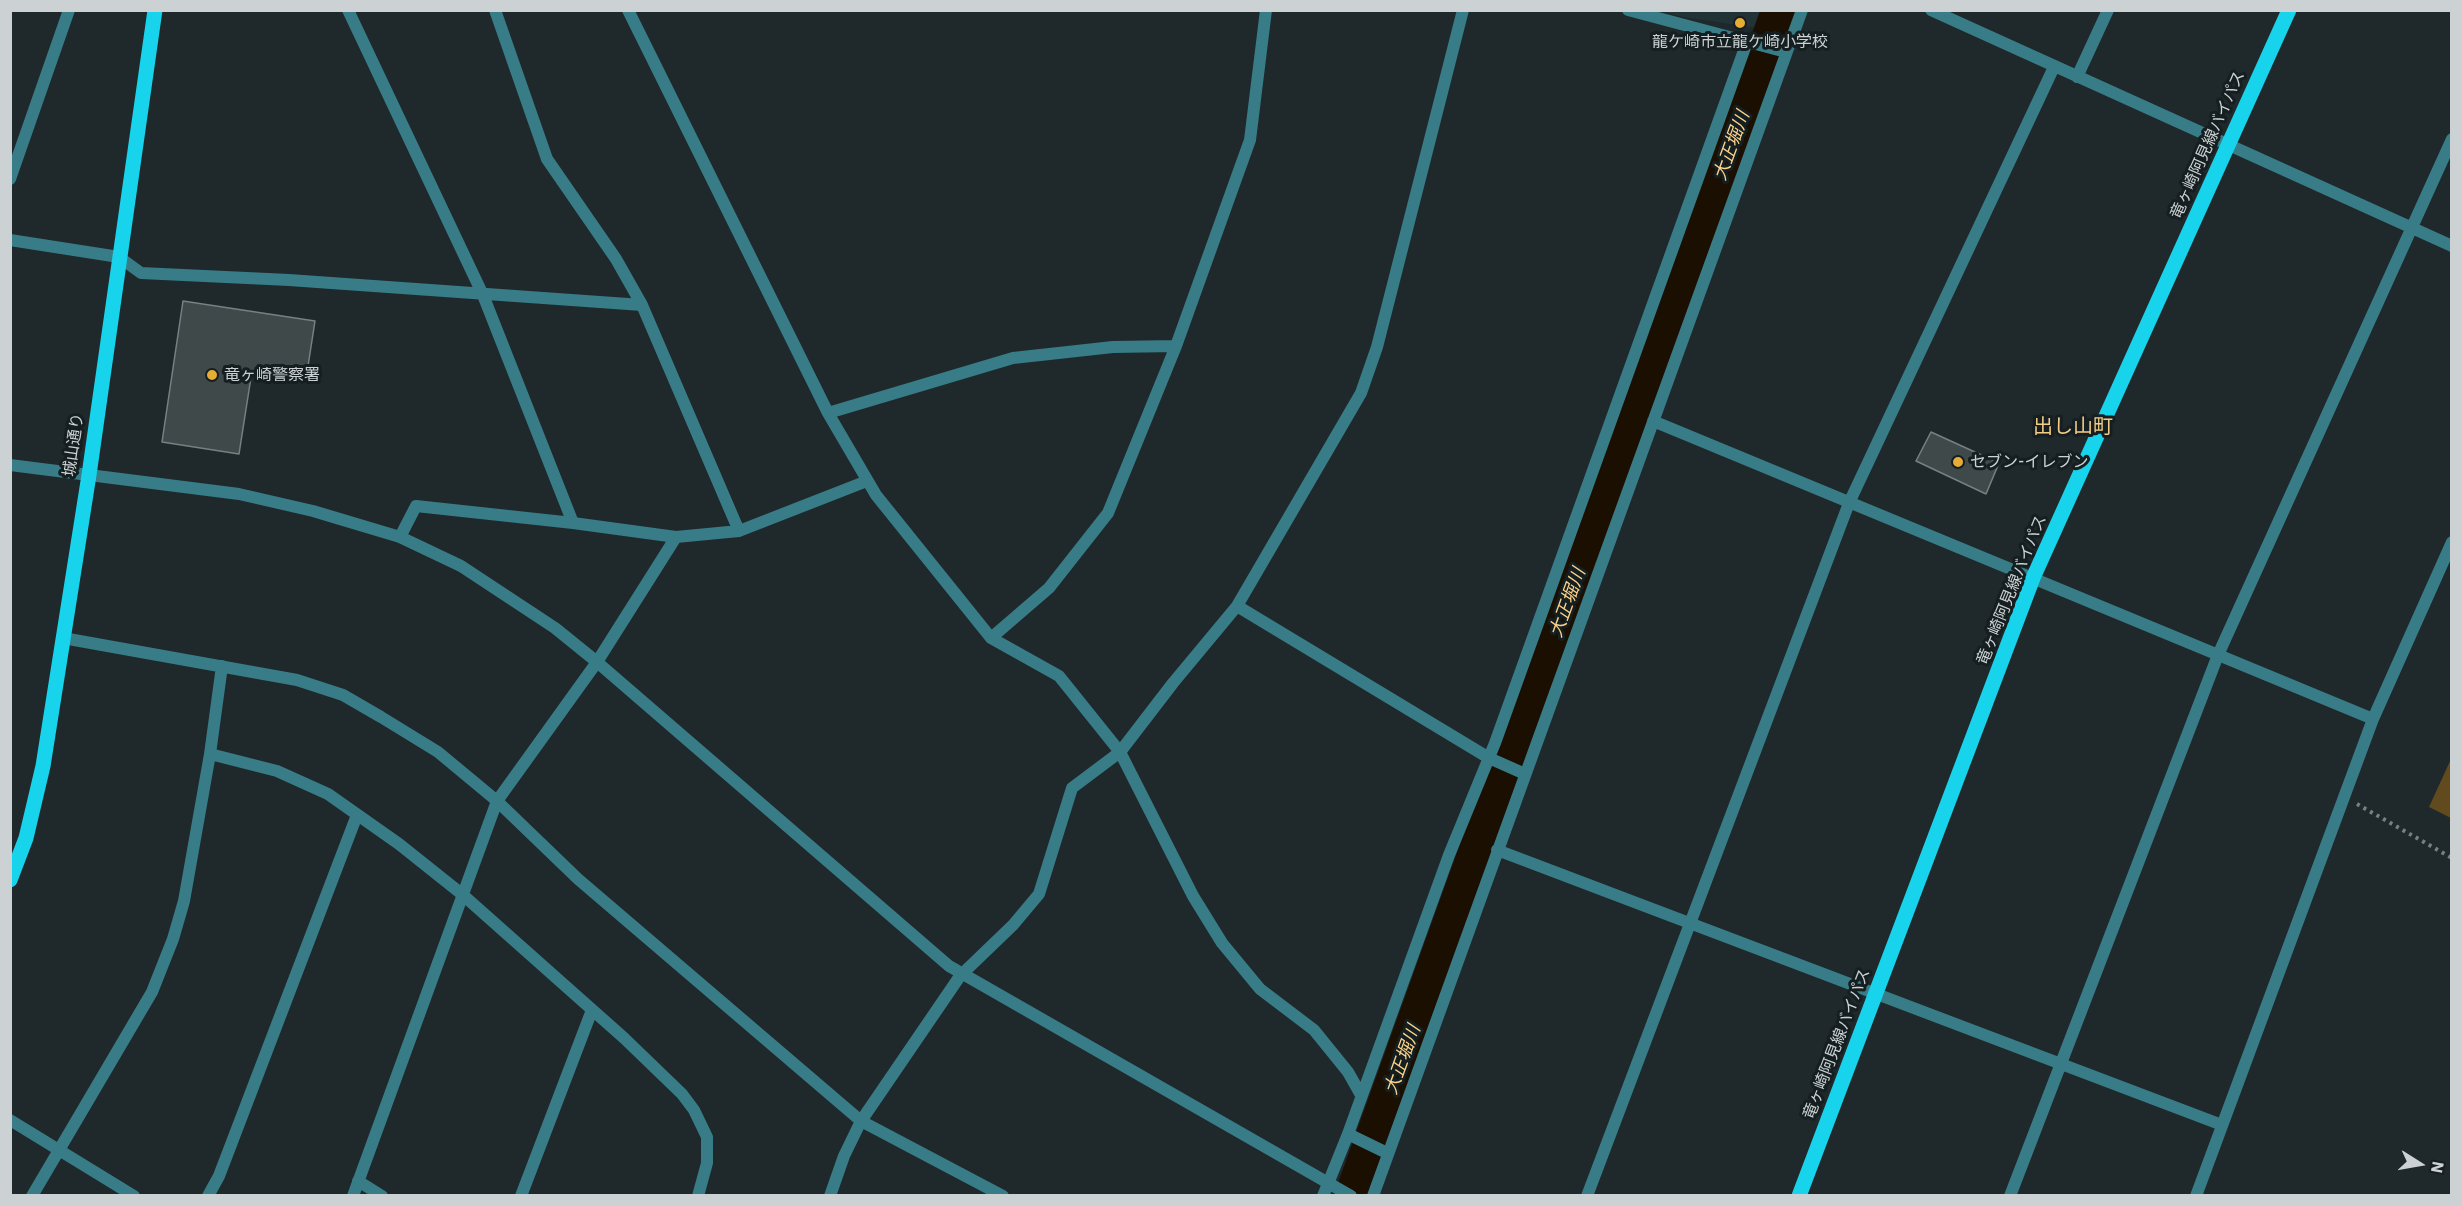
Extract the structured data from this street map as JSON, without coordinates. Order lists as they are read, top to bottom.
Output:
{
  "streets": {
    "main road": ["竜ヶ崎阿見線バイパス", "城山通り"]
  },
  "districts": ["出し山町"],
  "water": ["大正堀川"],
  "places": ["龍ケ崎市立龍ケ崎小学校", "竜ヶ崎警察署", "セブン-イレブン"],
  "north": "right"
}
